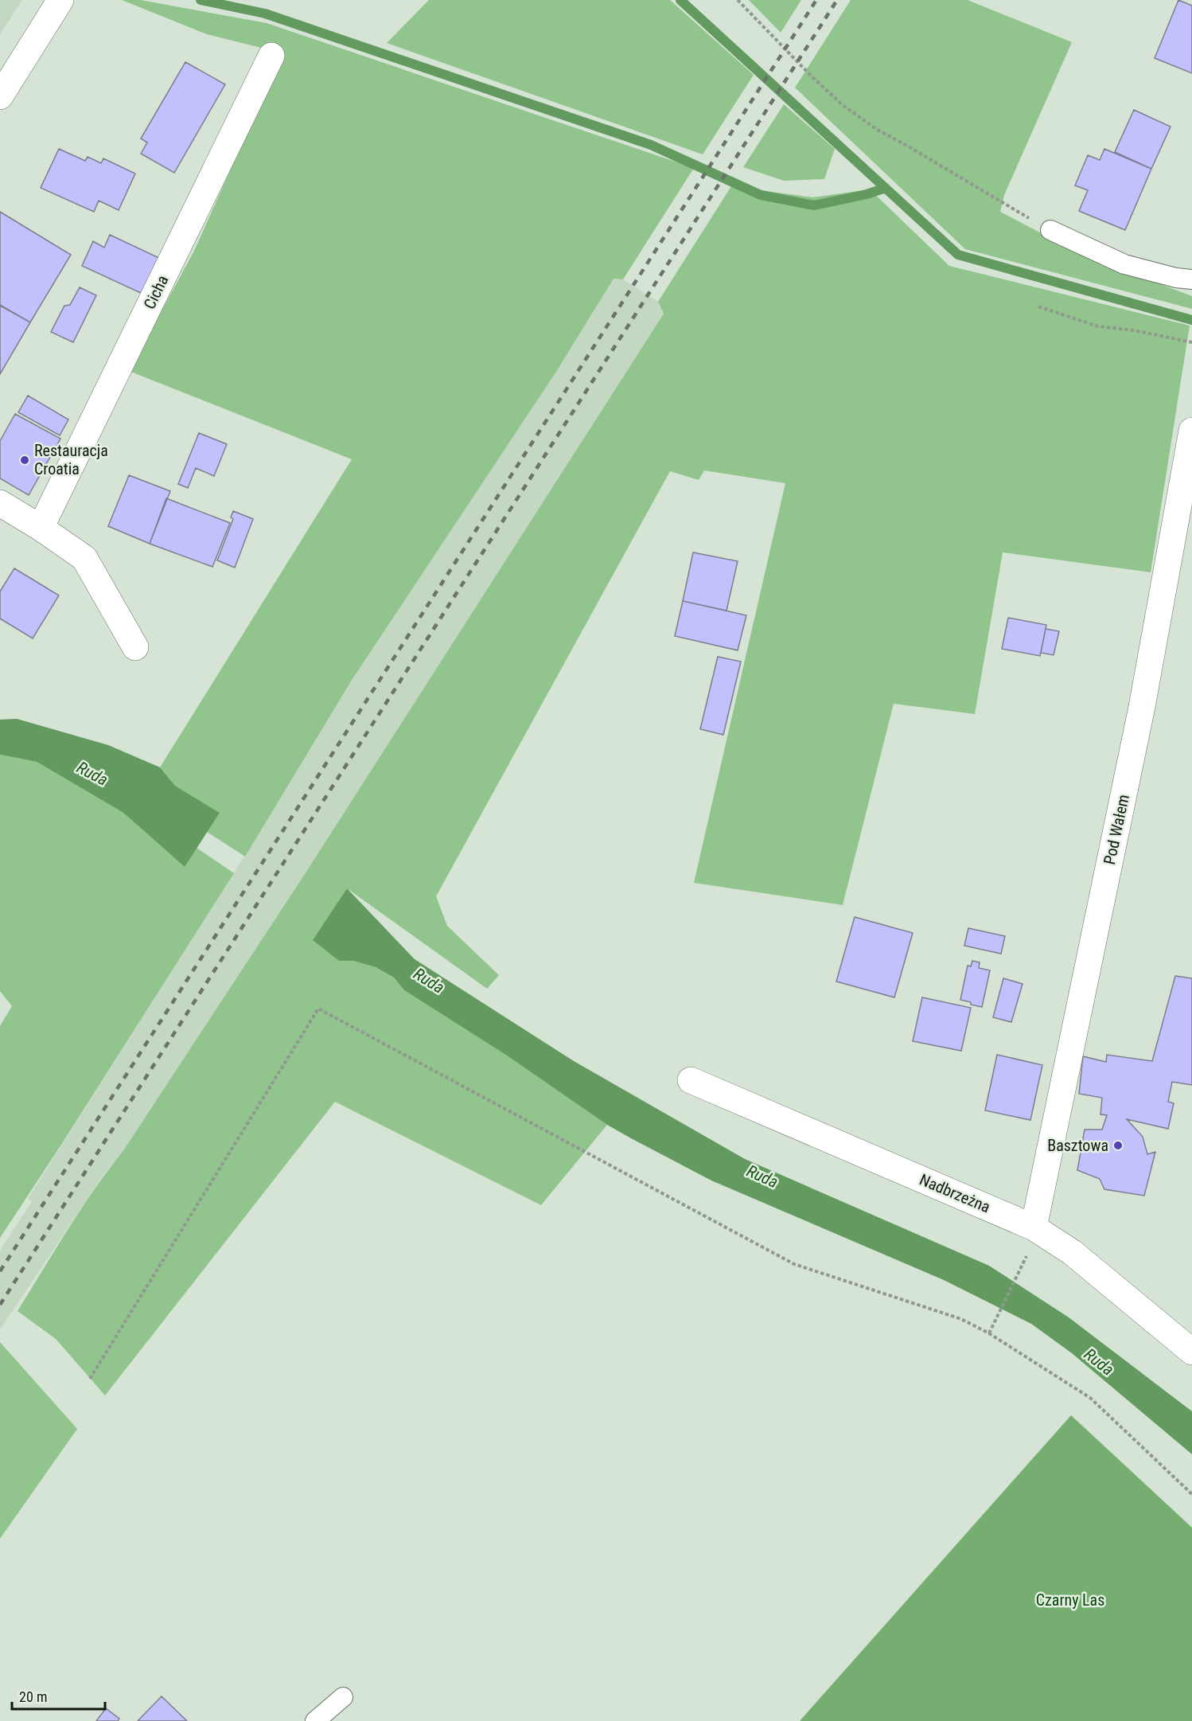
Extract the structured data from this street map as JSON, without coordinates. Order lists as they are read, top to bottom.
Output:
{
  "streets": {
    "street": ["Cicha", "Pod Wałem", "Nadbrzeżna"]
  },
  "crossings": [
    ["Pod Wałem", "Nadbrzeżna"]
  ],
  "water": ["Ruda"],
  "parks": ["Czarny Las"],
  "places": ["Restauracja Croatia", "Basztowa"],
  "scale_bar": "20 m"
}
